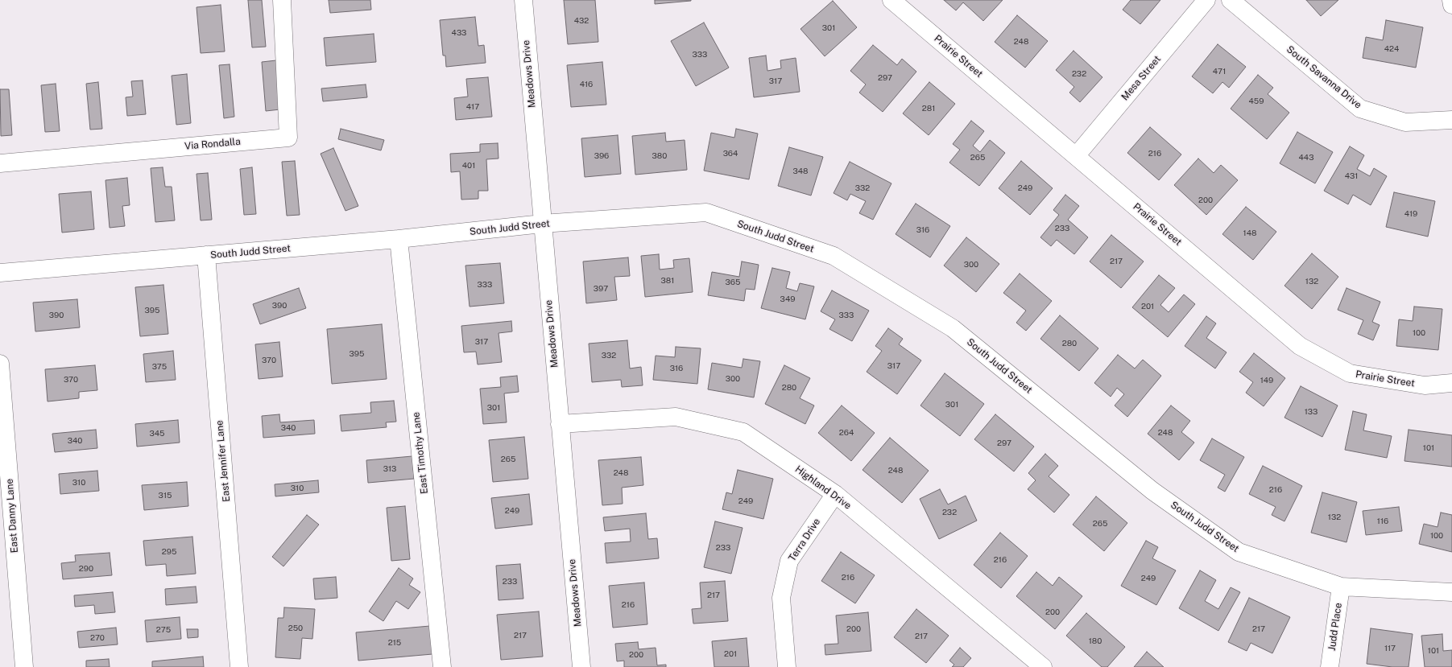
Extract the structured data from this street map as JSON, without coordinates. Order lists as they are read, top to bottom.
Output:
{
  "streets": {
    "street": [
      "Prairie Street",
      "Meadows Drive",
      "South Savanna Drive",
      "Mesa Street",
      "Via Rondalla",
      "South Judd Street",
      "East Timothy Lane",
      "East Jennifer Lane",
      "Highland Drive",
      "East Danny Lane",
      "Terra Drive",
      "Judd Place"
    ]
  },
  "crossings": [
    ["Prairie Street", "Mesa Street"],
    ["Meadows Drive", "South Judd Street"],
    ["Meadows Drive", "Highland Drive"],
    ["South Judd Street", "East Timothy Lane"],
    ["South Judd Street", "East Jennifer Lane"],
    ["South Judd Street", "Judd Place"],
    ["Highland Drive", "Terra Drive"]
  ],
  "house_numbers": [
    "432",
    "301",
    "433",
    "248",
    "424",
    "333",
    "471",
    "232",
    "297",
    "317",
    "416",
    "459",
    "417",
    "281",
    "364",
    "216",
    "396",
    "380",
    "265",
    "443",
    "401",
    "348",
    "431",
    "332",
    "249",
    "200",
    "419",
    "233",
    "316",
    "148",
    "217",
    "300",
    "381",
    "132",
    "365",
    "333",
    "397",
    "349",
    "390",
    "201",
    "395",
    "390",
    "333",
    "100",
    "317",
    "280",
    "395",
    "332",
    "370",
    "317",
    "375",
    "316",
    "300",
    "370",
    "149",
    "280",
    "301",
    "301",
    "133",
    "340",
    "264",
    "248",
    "345",
    "340",
    "297",
    "101",
    "265",
    "313",
    "248",
    "248",
    "310",
    "310",
    "216",
    "315",
    "249",
    "249",
    "232",
    "132",
    "116",
    "265",
    "100",
    "233",
    "295",
    "216",
    "290",
    "216",
    "249",
    "233",
    "217",
    "216",
    "200",
    "250",
    "200",
    "217",
    "275",
    "217",
    "217",
    "270",
    "180",
    "215",
    "117",
    "101",
    "201",
    "200"
  ]
}
